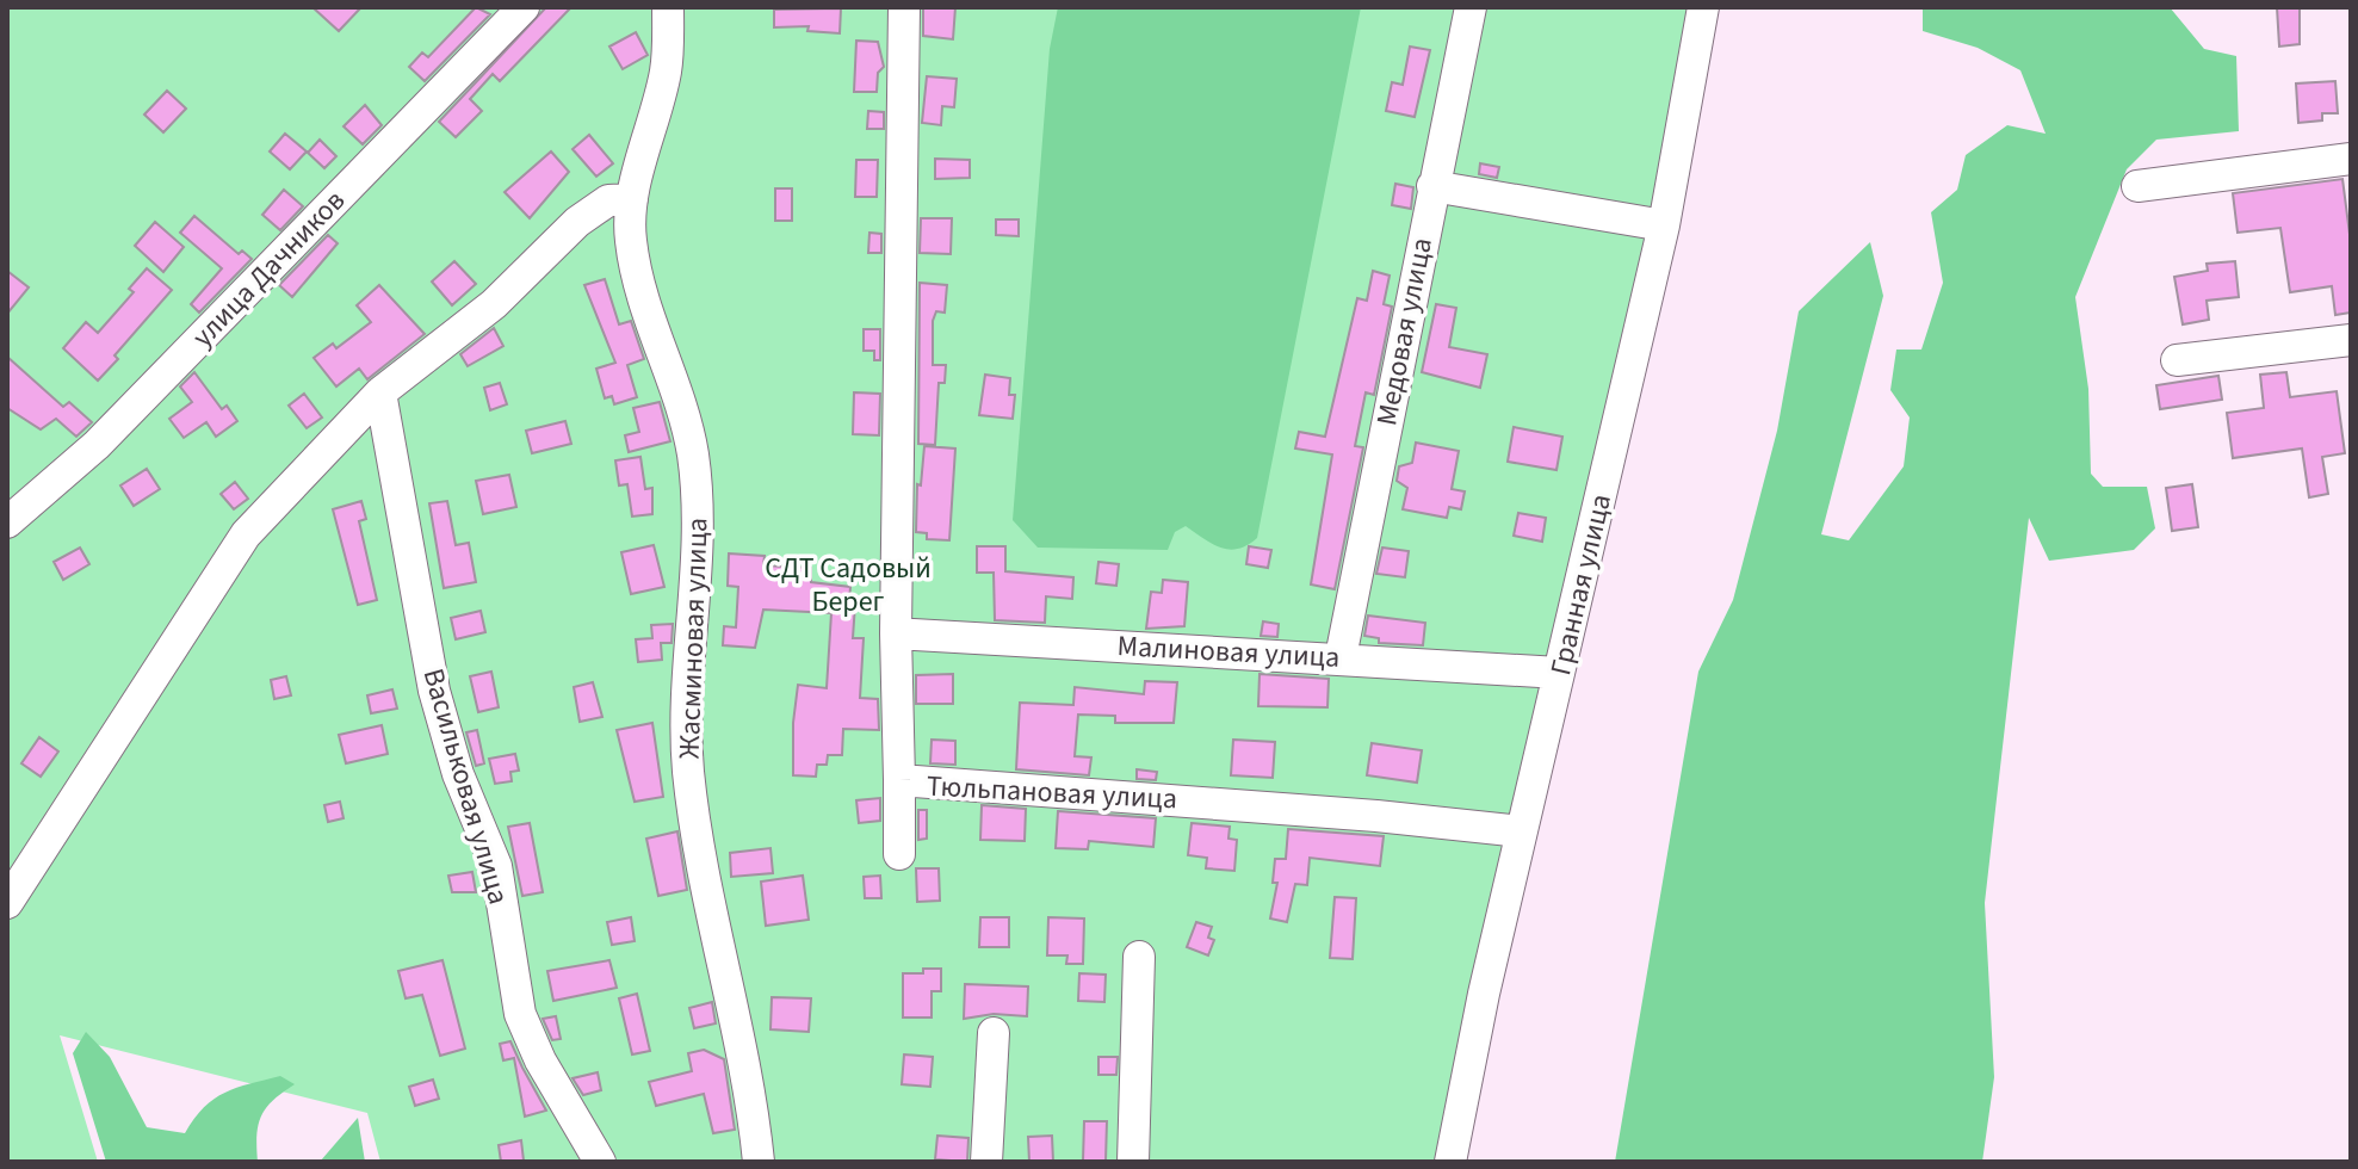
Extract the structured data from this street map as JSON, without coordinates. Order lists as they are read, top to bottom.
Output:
{
  "streets": {
    "street": [
      "улица Дачников",
      "Медовая улица",
      "Гранная улица",
      "Жасминовая улица",
      "Малиновая улица",
      "Васильковая улица",
      "Тюльпановая улица"
    ]
  },
  "crossings": [
    ["Медовая улица", "Малиновая улица"],
    ["Гранная улица", "Малиновая улица"],
    ["Гранная улица", "Тюльпановая улица"],
    ["Малиновая улица", "Тюльпановая улица"]
  ],
  "parks": ["СДТ Садовый Берег"]
}
